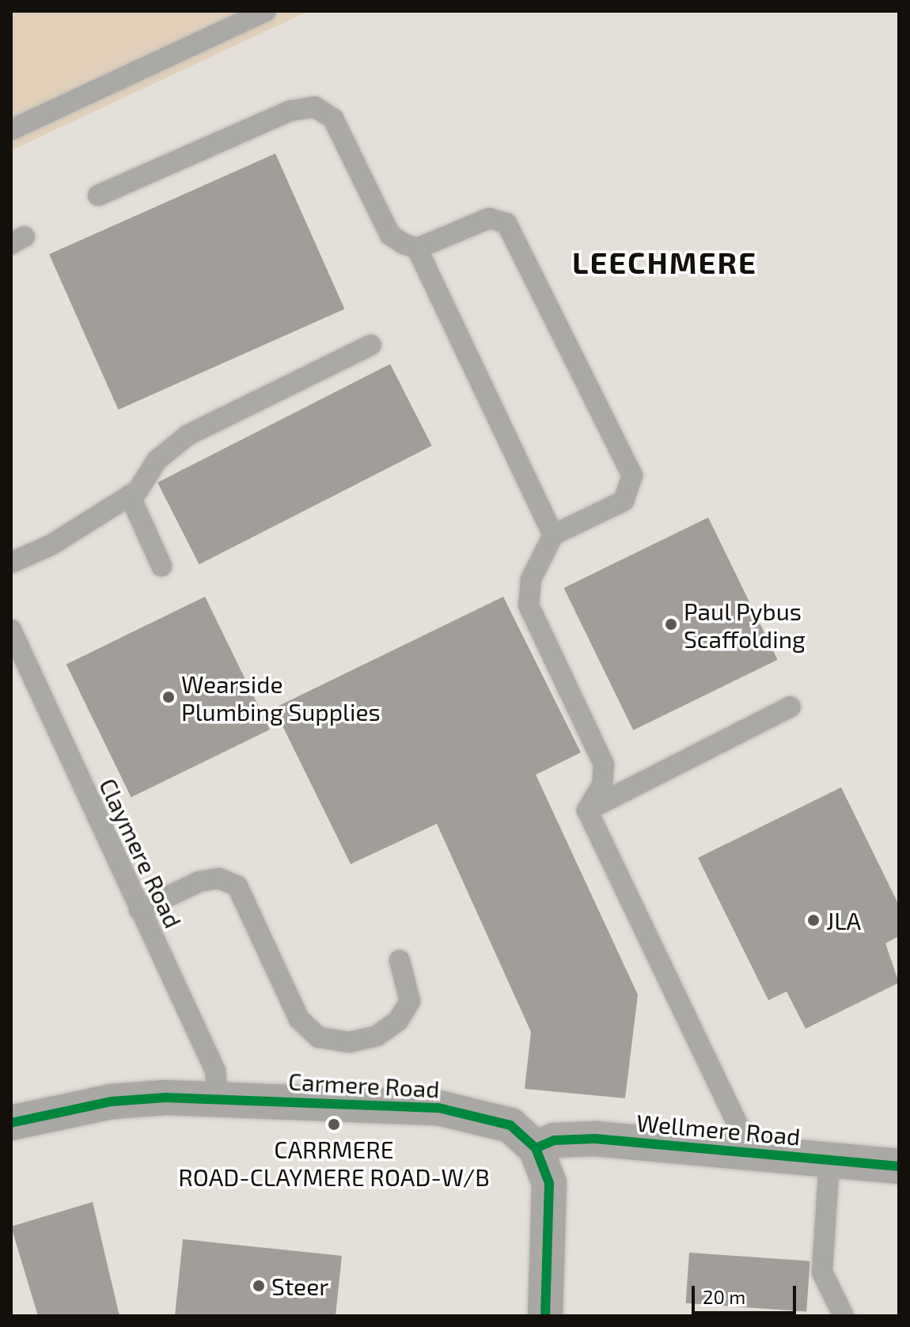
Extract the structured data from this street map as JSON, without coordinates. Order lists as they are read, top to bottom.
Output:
{
  "streets": {
    "street": ["Carmere Road", "Wellmere Road"],
    "lane": ["Claymere Road"]
  },
  "crossings": [
    ["Claymere Road", "Carmere Road"],
    ["Carmere Road", "Wellmere Road"]
  ],
  "districts": ["LEECHMERE"],
  "places": [
    "Paul Pybus Scaffolding",
    "Wearside Plumbing Supplies",
    "JLA",
    "CARRMERE ROAD-CLAYMERE ROAD-W/B",
    "Steer"
  ],
  "scale_bar": "20 m"
}
